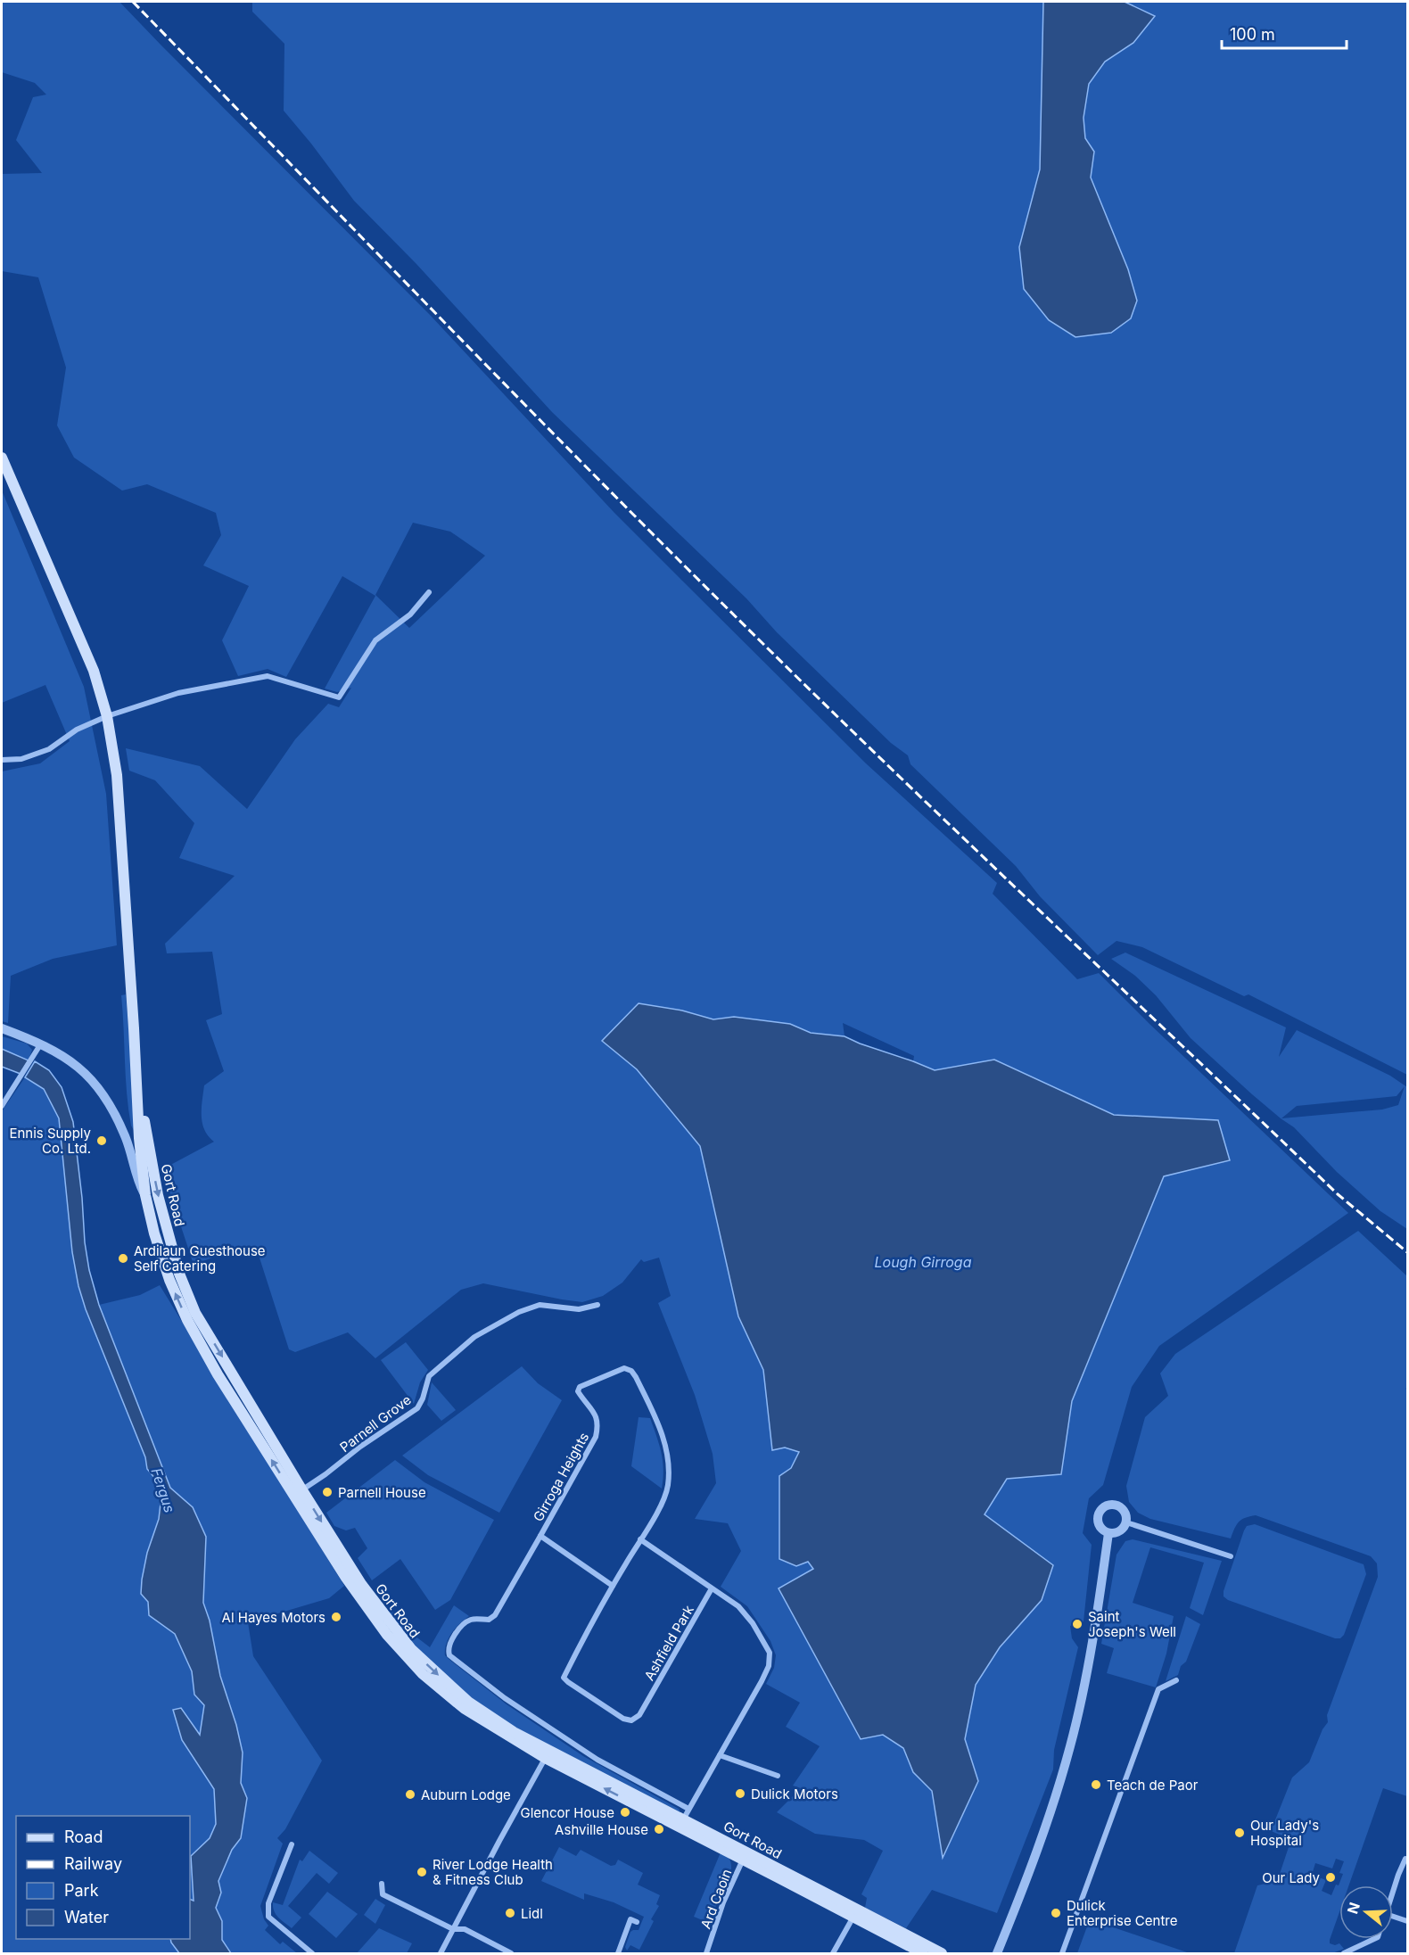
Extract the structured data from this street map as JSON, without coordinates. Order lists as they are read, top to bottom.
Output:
{
  "streets": {
    "main road": ["Gort Road"],
    "street": [
      "Parnell Grove",
      "Girroga Heights",
      "Ashfield Park",
      "Ard Caoin"
    ]
  },
  "crossings": [
    ["Gort Road", "Parnell Grove"],
    ["Gort Road", "Ard Caoin"],
    ["Girroga Heights", "Ashfield Park"]
  ],
  "water": ["Lough Girroga", "Fergus"],
  "places": [
    "Ennis Supply Co. Ltd.",
    "Ardilaun Guesthouse Self Catering",
    "Parnell House",
    "Al Hayes Motors",
    "Saint Joseph's Well",
    "Teach de Paor",
    "Dulick Motors",
    "Auburn Lodge",
    "Glencor House",
    "Ashville House",
    "Our Lady's Hospital",
    "River Lodge Health & Fitness Club",
    "Our Lady",
    "Lidl",
    "Dulick Enterprise Centre"
  ],
  "legend": [
    "Road",
    "Railway",
    "Park",
    "Water"
  ],
  "scale_bar": "100 m",
  "north": "left"
}
